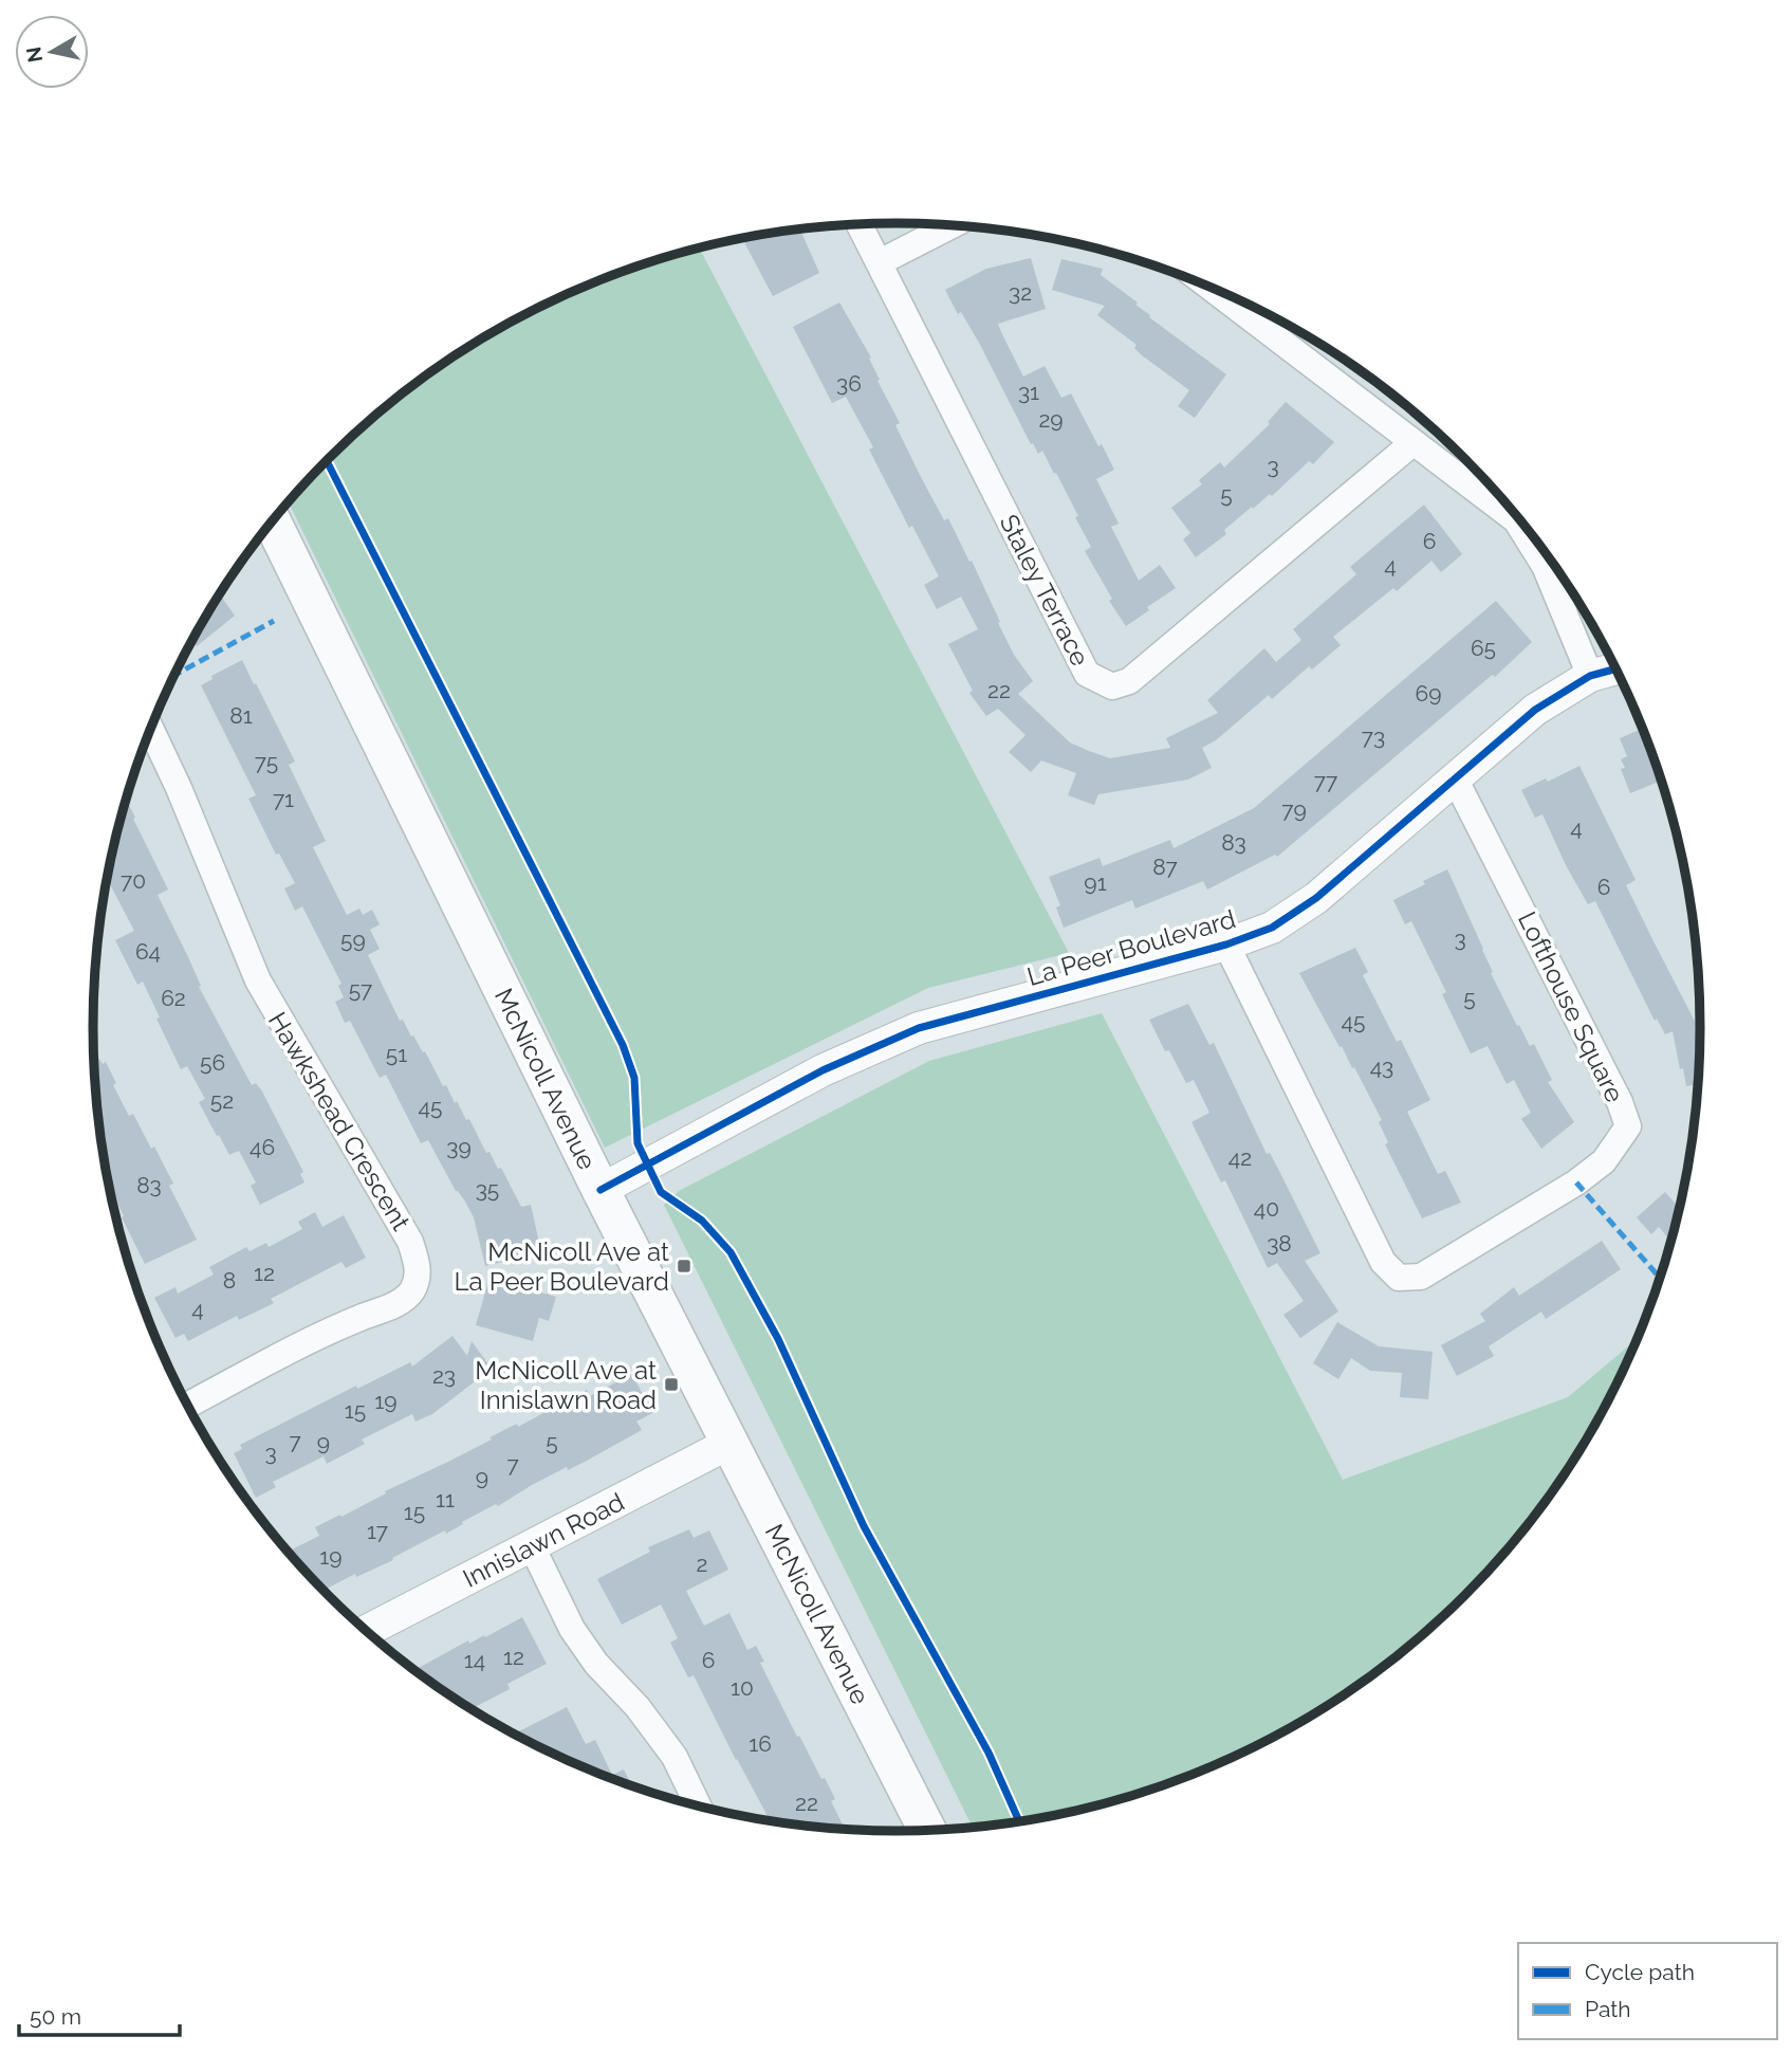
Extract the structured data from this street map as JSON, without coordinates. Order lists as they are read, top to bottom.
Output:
{
  "streets": {
    "main road": ["McNicoll Avenue"],
    "street": [
      "Staley Terrace",
      "La Peer Boulevard",
      "Lofthouse Square",
      "Hawkshead Crescent",
      "Innislawn Road"
    ]
  },
  "crossings": [
    ["La Peer Boulevard", "Lofthouse Square"],
    ["La Peer Boulevard", "McNicoll Avenue"],
    ["McNicoll Avenue", "Innislawn Road"]
  ],
  "places": {
    "transit": ["McNicoll Ave at La Peer Boulevard", "McNicoll Ave at Innislawn Road"]
  },
  "house_numbers": [
    "32",
    "36",
    "31",
    "29",
    "3",
    "5",
    "6",
    "4",
    "65",
    "22",
    "69",
    "81",
    "73",
    "75",
    "77",
    "71",
    "79",
    "4",
    "83",
    "87",
    "70",
    "91",
    "6",
    "3",
    "59",
    "64",
    "57",
    "62",
    "5",
    "45",
    "51",
    "56",
    "43",
    "52",
    "45",
    "46",
    "39",
    "42",
    "83",
    "35",
    "40",
    "38",
    "12",
    "8",
    "4",
    "23",
    "19",
    "15",
    "7",
    "9",
    "5",
    "3",
    "7",
    "9",
    "11",
    "15",
    "17",
    "19",
    "2",
    "12",
    "14",
    "6",
    "10",
    "16",
    "22"
  ],
  "legend": ["Cycle path", "Path"],
  "scale_bar": "50 m",
  "north": "left"
}
